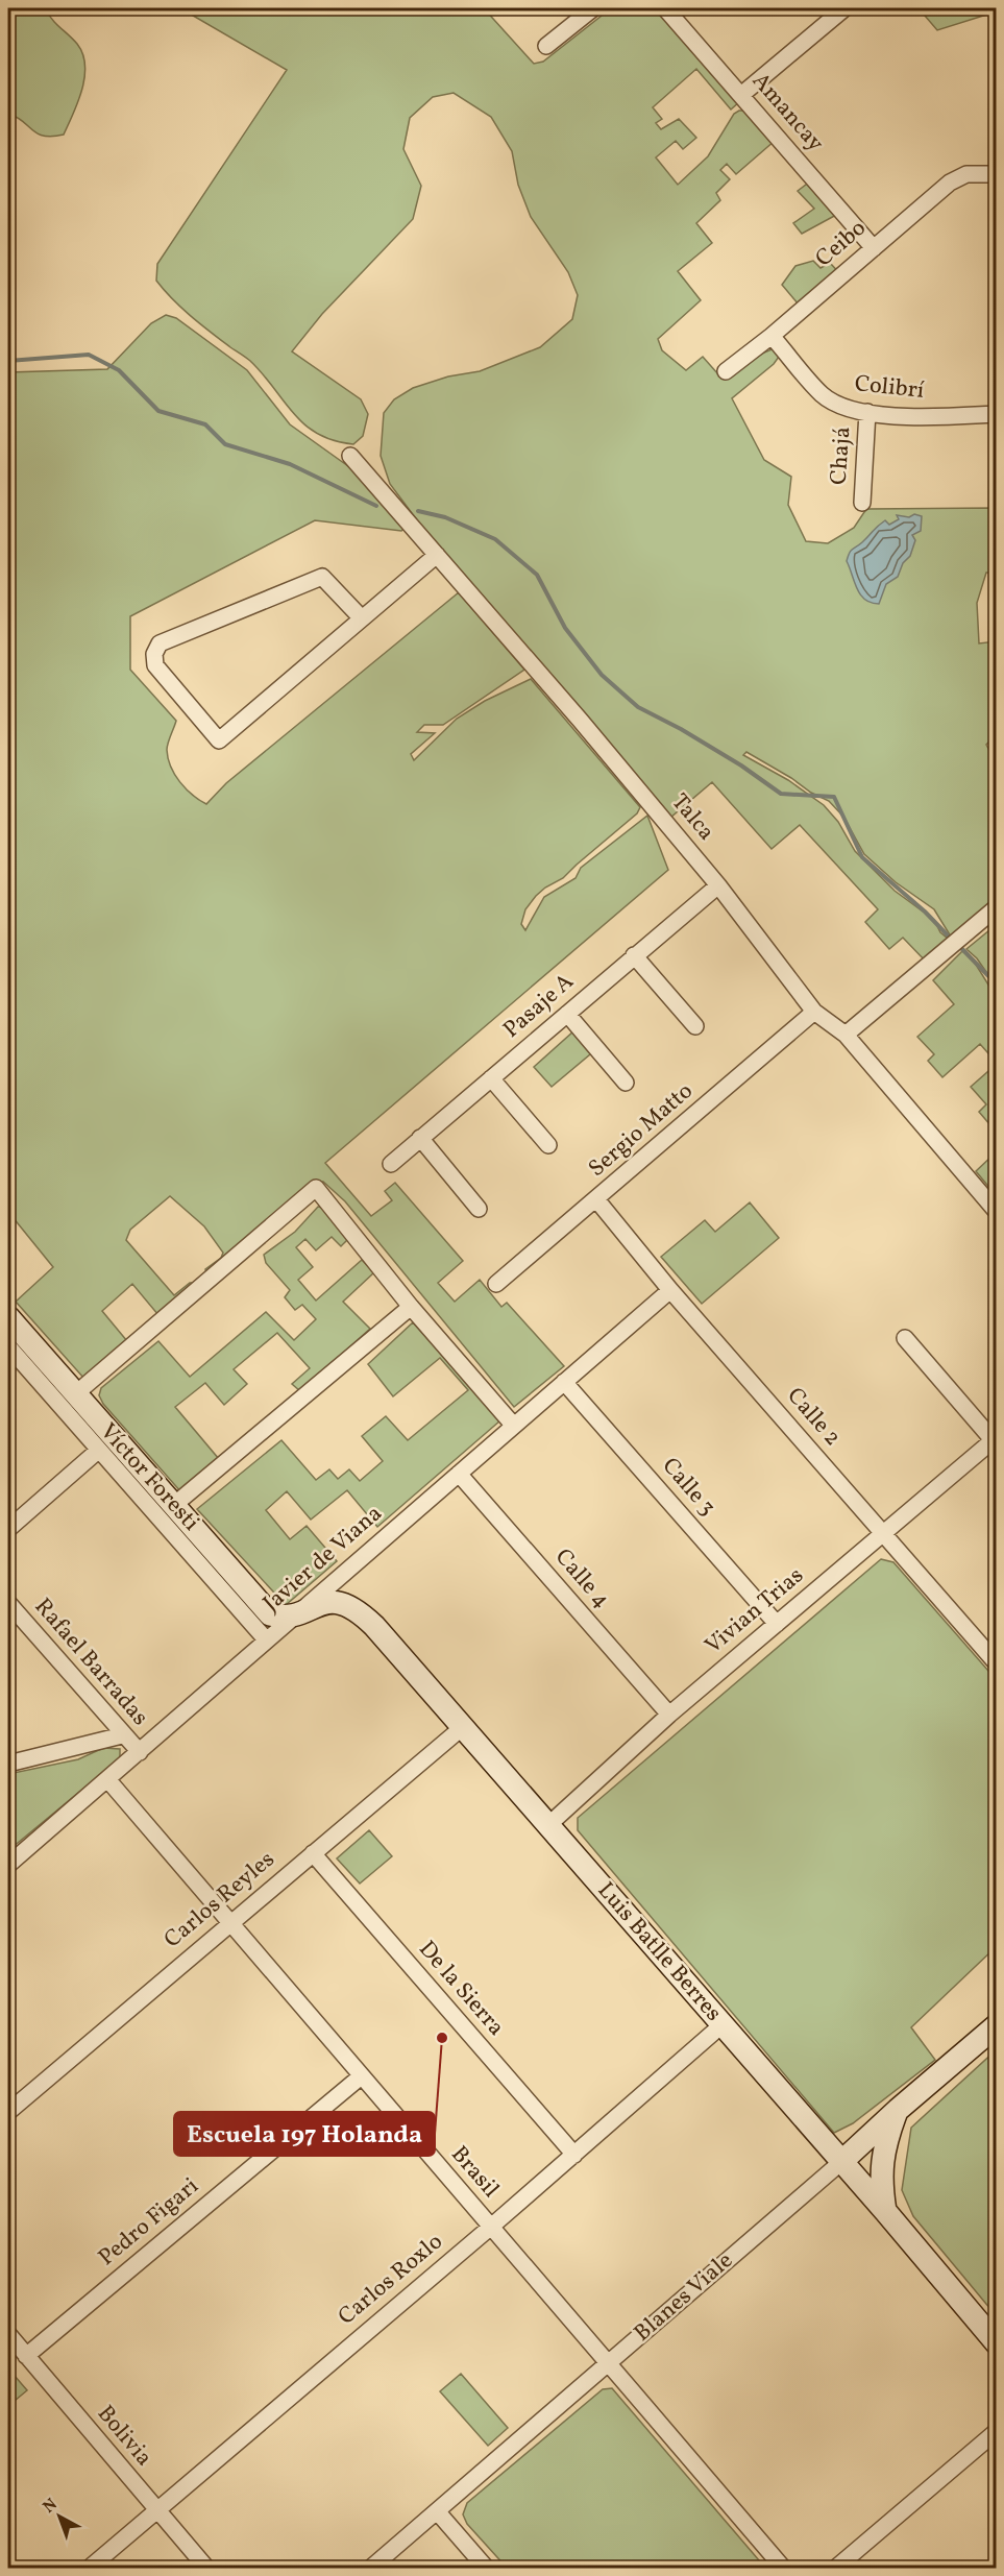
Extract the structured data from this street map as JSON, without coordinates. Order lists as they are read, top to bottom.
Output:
{
  "streets": {
    "street": [
      "Amancay",
      "Ceibo",
      "Colibrí",
      "Chajá",
      "Talca",
      "Pasaje A",
      "Sergio Matto",
      "Calle 2",
      "Víctor Foresti",
      "Calle 3",
      "Javier de Viana",
      "Calle 4",
      "Vivian Trias",
      "Rafael Barradas",
      "Carlos Reyles",
      "Luis Batlle Berres",
      "De la Sierra",
      "Brasil",
      "Pedro Figari",
      "Carlos Roxlo",
      "Blanes Viale",
      "Bolivia"
    ]
  },
  "crossings": [
    ["Amancay", "Ceibo"],
    ["Ceibo", "Colibrí"],
    ["Colibrí", "Chajá"],
    ["Talca", "Pasaje A"],
    ["Talca", "Sergio Matto"],
    ["Sergio Matto", "Calle 2"],
    ["Calle 2", "Javier de Viana"],
    ["Calle 2", "Vivian Trias"],
    ["Víctor Foresti", "Javier de Viana"],
    ["Víctor Foresti", "Luis Batlle Berres"],
    ["Calle 3", "Javier de Viana"],
    ["Calle 3", "Vivian Trias"],
    ["Javier de Viana", "Calle 4"],
    ["Javier de Viana", "Rafael Barradas"],
    ["Javier de Viana", "Luis Batlle Berres"],
    ["Javier de Viana", "Brasil"],
    ["Calle 4", "Vivian Trias"],
    ["Vivian Trias", "Luis Batlle Berres"],
    ["Carlos Reyles", "Luis Batlle Berres"],
    ["Carlos Reyles", "De la Sierra"],
    ["Carlos Reyles", "Brasil"],
    ["Luis Batlle Berres", "Carlos Roxlo"],
    ["Luis Batlle Berres", "Blanes Viale"],
    ["De la Sierra", "Carlos Roxlo"],
    ["Brasil", "Pedro Figari"],
    ["Brasil", "Carlos Roxlo"],
    ["Brasil", "Blanes Viale"],
    ["Pedro Figari", "Bolivia"],
    ["Carlos Roxlo", "Bolivia"]
  ],
  "places": ["Escuela 197 Holanda"],
  "north": "top left"
}
